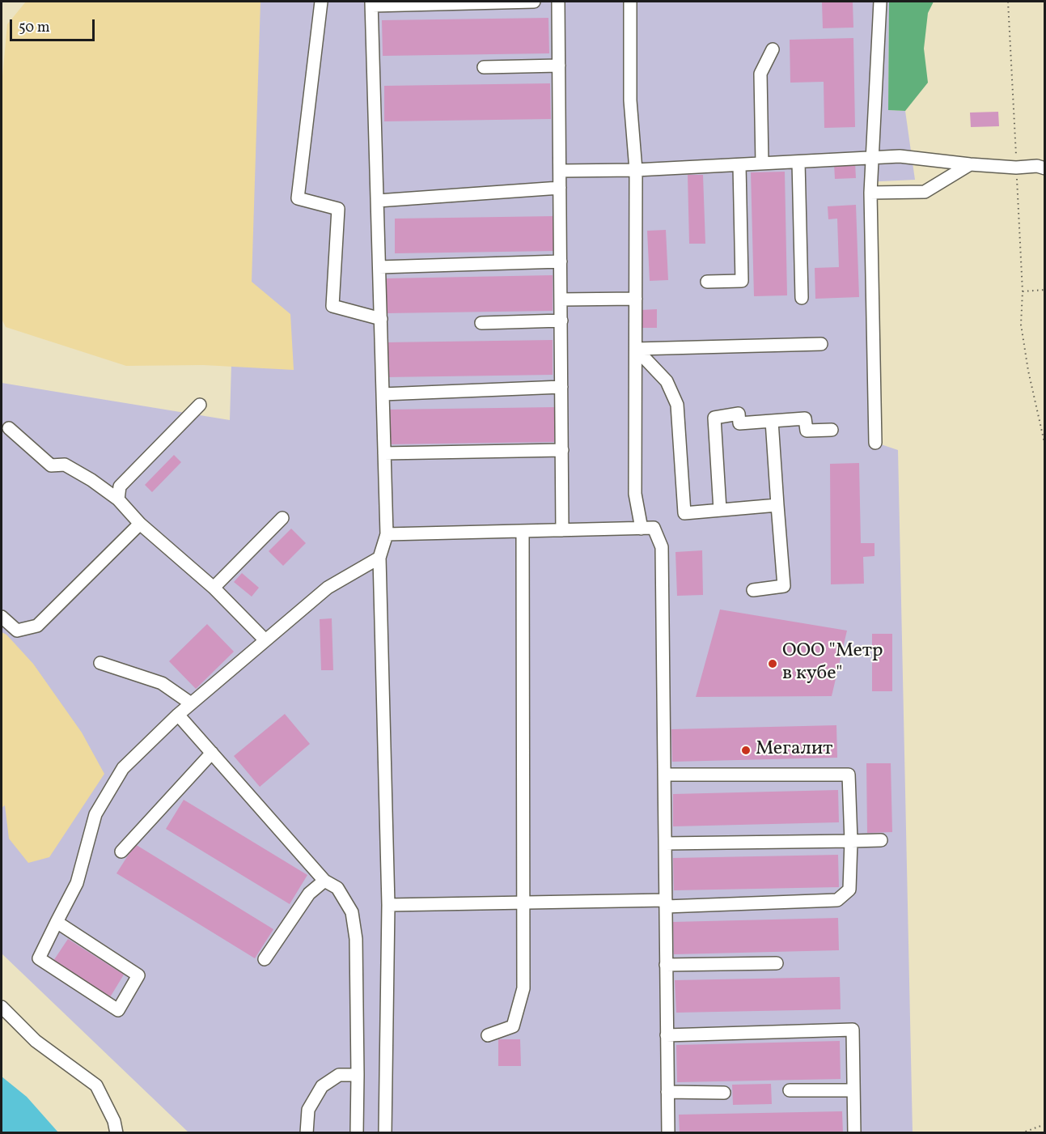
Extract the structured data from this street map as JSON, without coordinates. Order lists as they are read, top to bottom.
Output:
{
  "places": ["ООО \"Метр в кубе\"", "Мегалит"],
  "scale_bar": "50 m"
}
